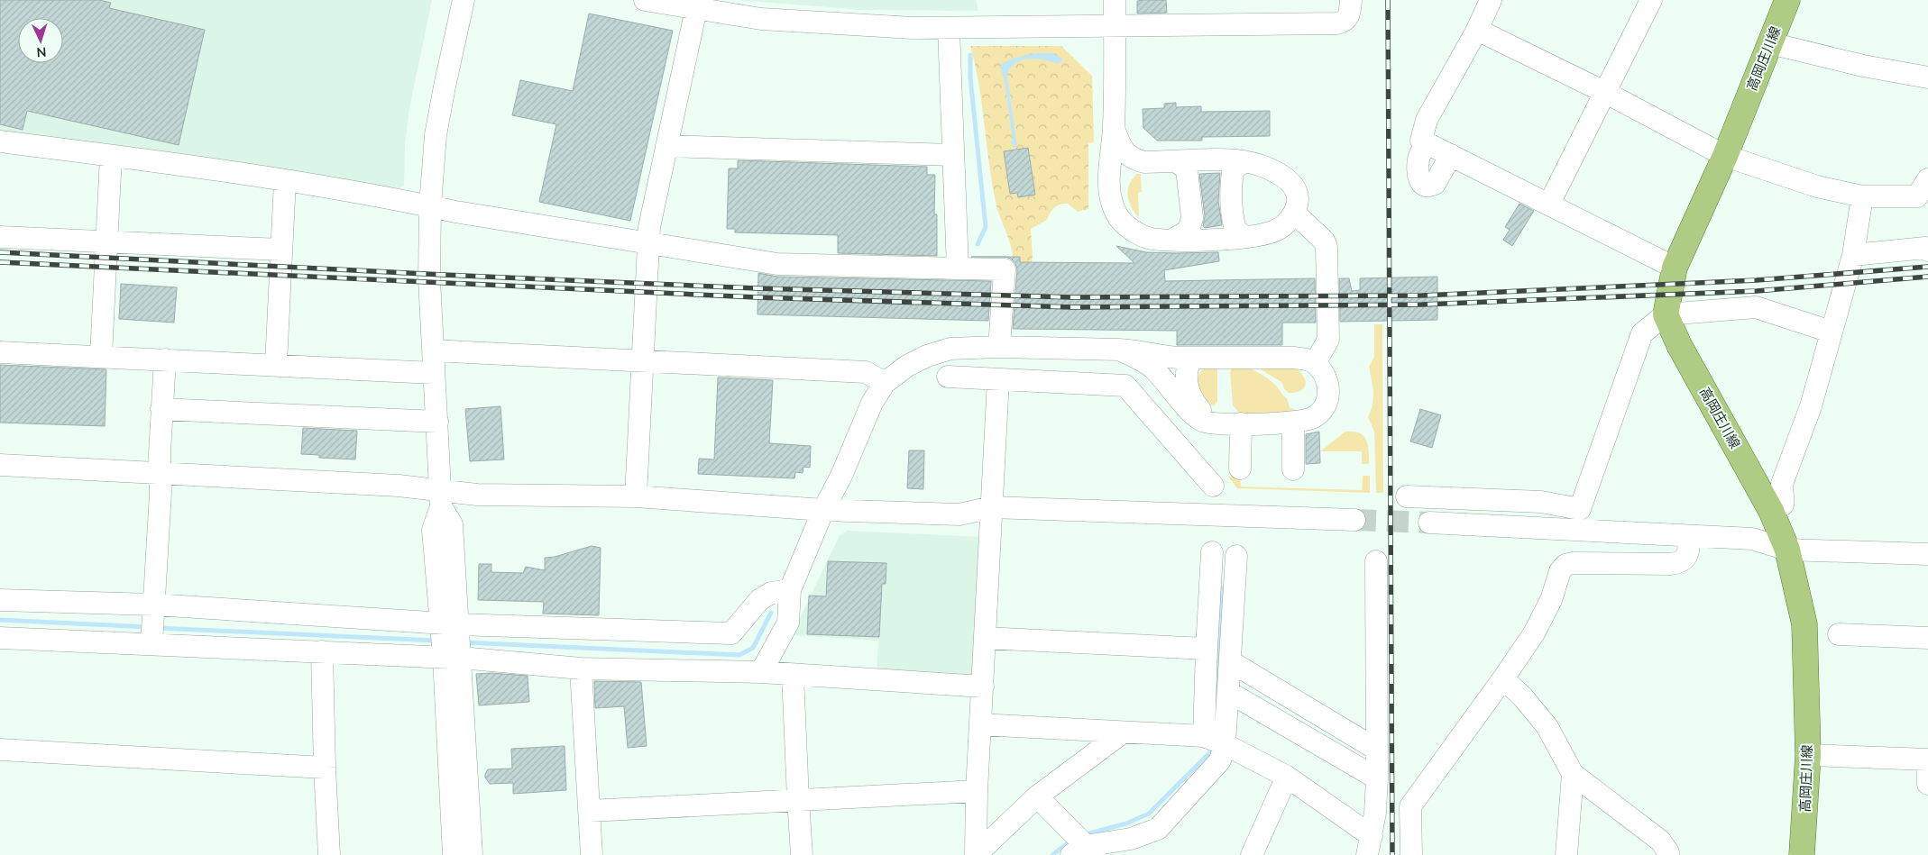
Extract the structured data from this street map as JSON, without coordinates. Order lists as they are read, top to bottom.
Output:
{
  "streets": {
    "main road": ["高岡庄川線"]
  },
  "north": "bottom"
}
